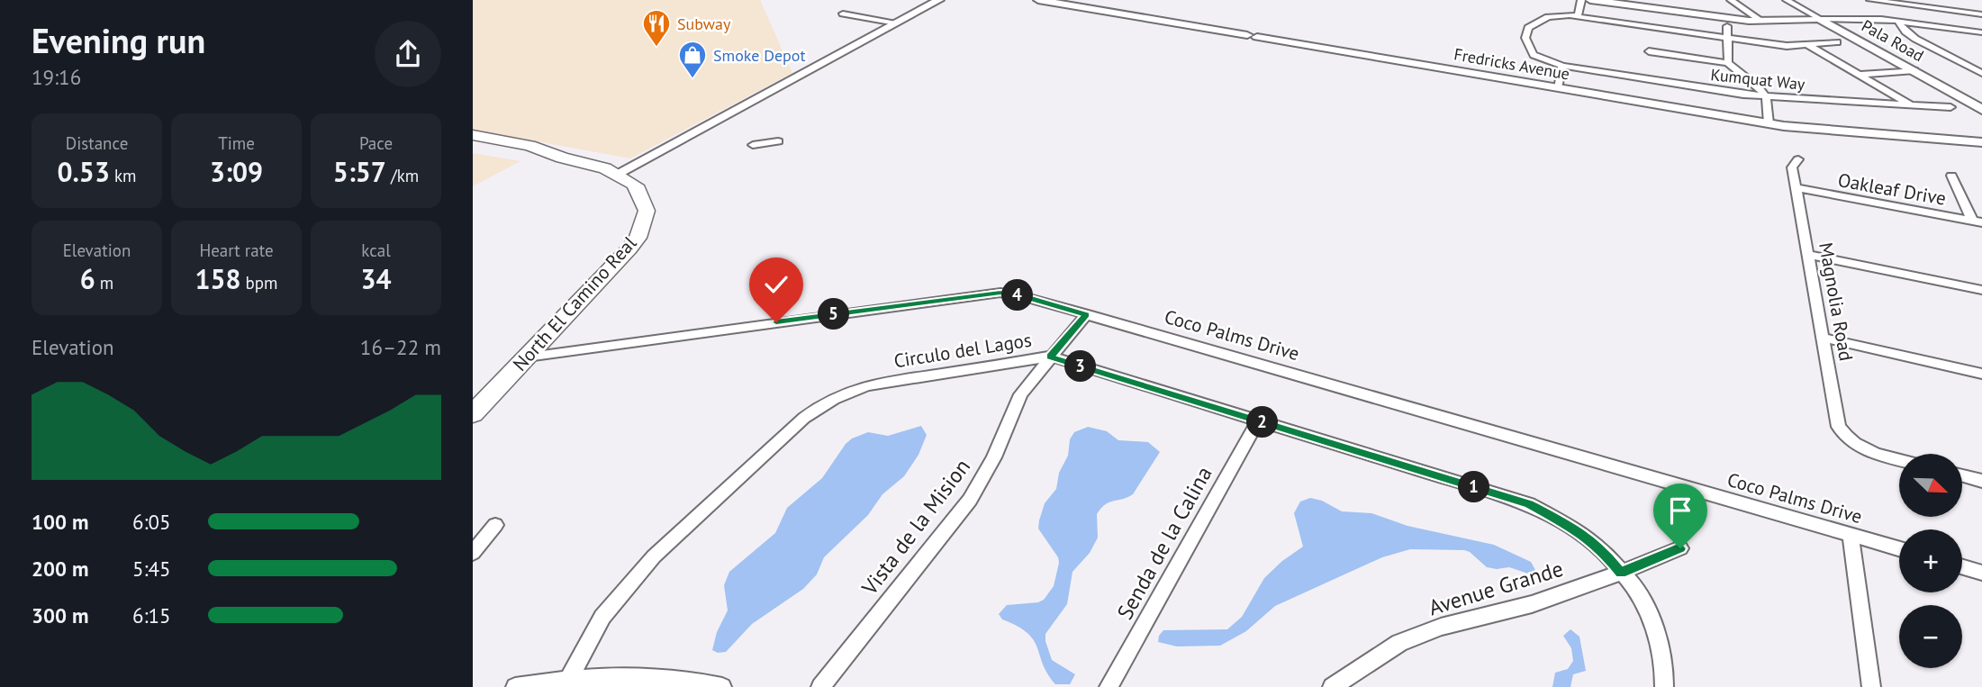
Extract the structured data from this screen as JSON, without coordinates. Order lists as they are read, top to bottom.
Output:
{
  "streets": {
    "main road": ["North El Camino Real"],
    "street": [
      "Pala Road",
      "Fredricks Avenue",
      "Kumquat Way",
      "Oakleaf Drive",
      "Magnolia Road",
      "Coco Palms Drive",
      "Circulo del Lagos",
      "Vista de la Mision",
      "Senda de la Calina",
      "Avenue Grande"
    ]
  },
  "crossings": [
    ["Oakleaf Drive", "Magnolia Road"],
    ["North El Camino Real", "Coco Palms Drive"],
    ["Coco Palms Drive", "Vista de la Mision"],
    ["Circulo del Lagos", "Vista de la Mision"],
    ["Circulo del Lagos", "Senda de la Calina"],
    ["Circulo del Lagos", "Avenue Grande"]
  ],
  "places": {
    "restaurant": ["Subway"],
    "shop": ["Smoke Depot"]
  },
  "north": "bottom right",
  "page": {
    "heading": ["Evening run", "19:16"],
    "stats": [
      ["Distance", "0.53 km"],
      ["Time", "3:09"],
      ["Pace", "5:57 /km"],
      ["Elevation", "6 m"],
      ["Heart rate", "158 bpm"],
      ["kcal", "34"]
    ],
    "pins": [
      "4",
      "5",
      "3",
      "2",
      "1"
    ],
    "chart": ["Elevation", "16–22 m"],
    "map_buttons": ["+", "−"],
    "list": [
      {
        "name": "100 m",
        "note": "6:05"
      },
      {
        "name": "200 m",
        "note": "5:45"
      },
      {
        "name": "300 m",
        "note": "6:15"
      }
    ]
  }
}
